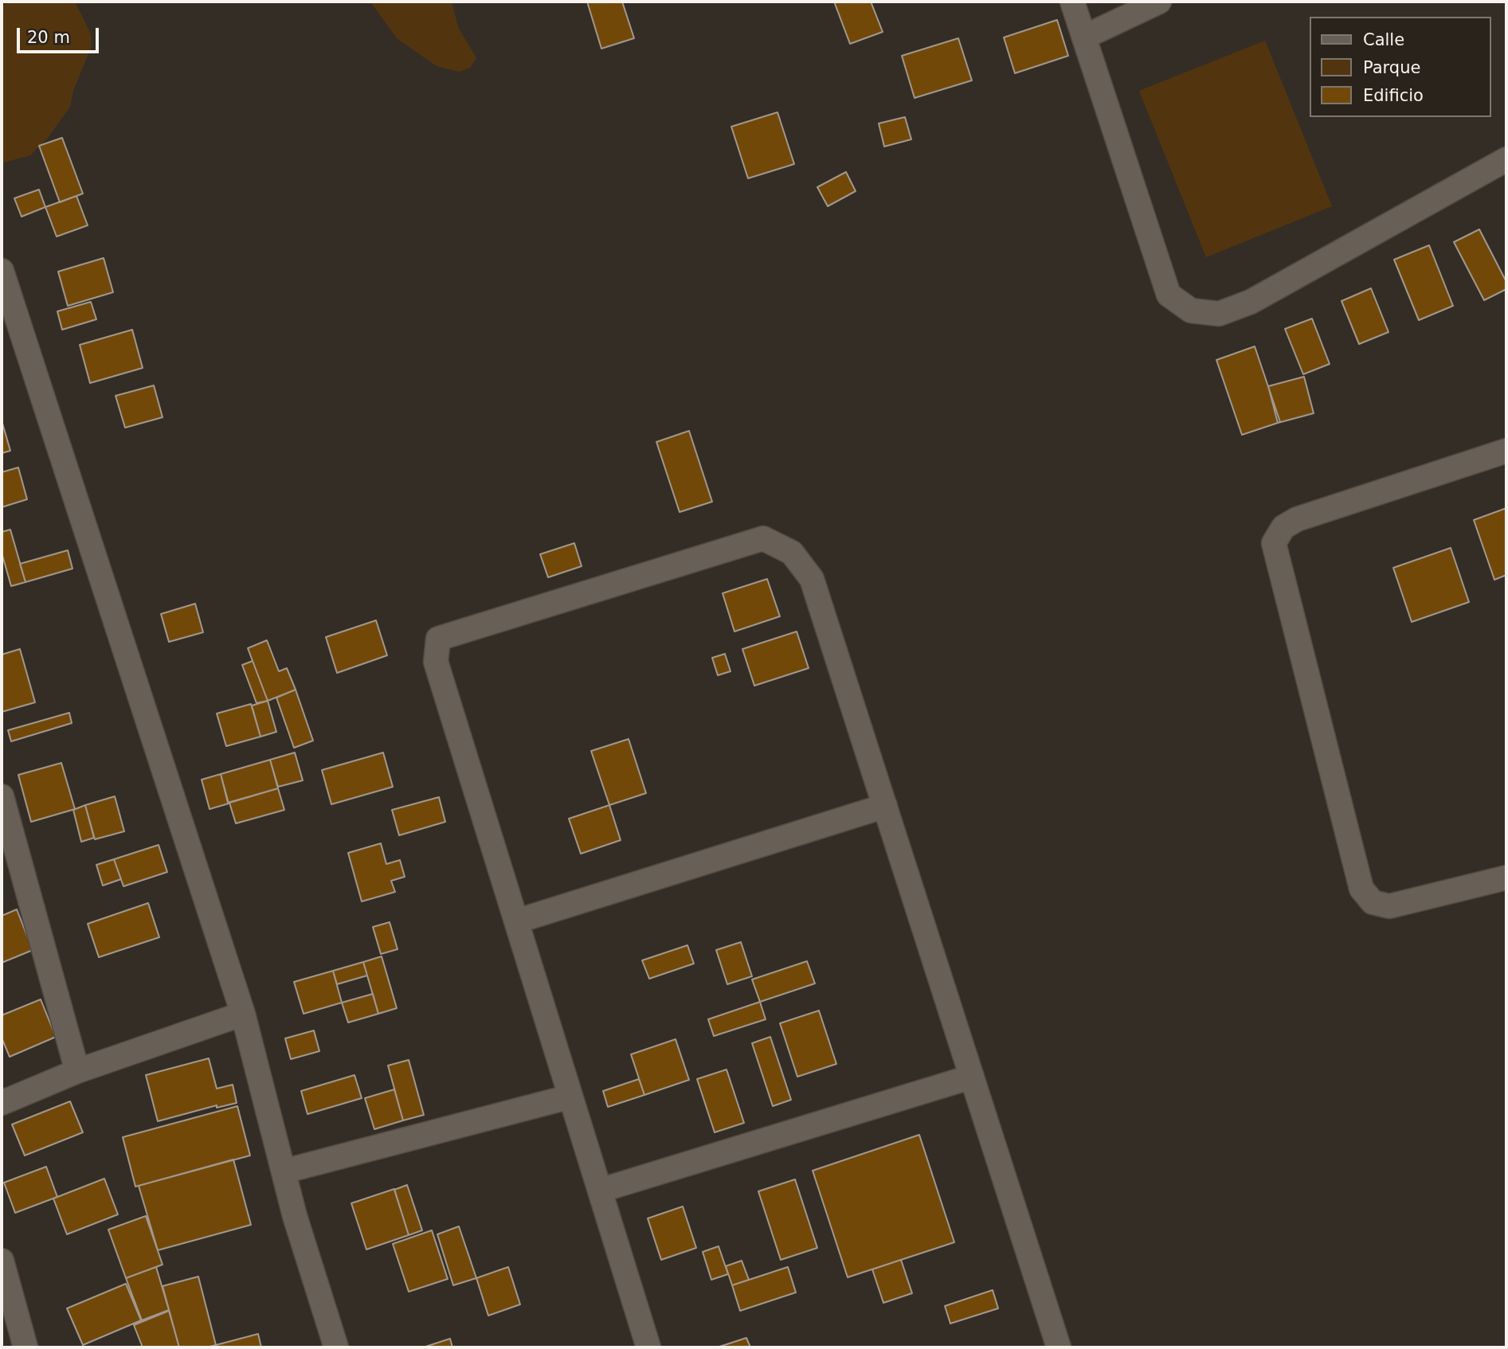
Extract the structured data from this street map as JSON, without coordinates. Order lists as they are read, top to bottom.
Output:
{
  "legend": ["Calle", "Parque", "Edificio"],
  "scale_bar": "20 m"
}
